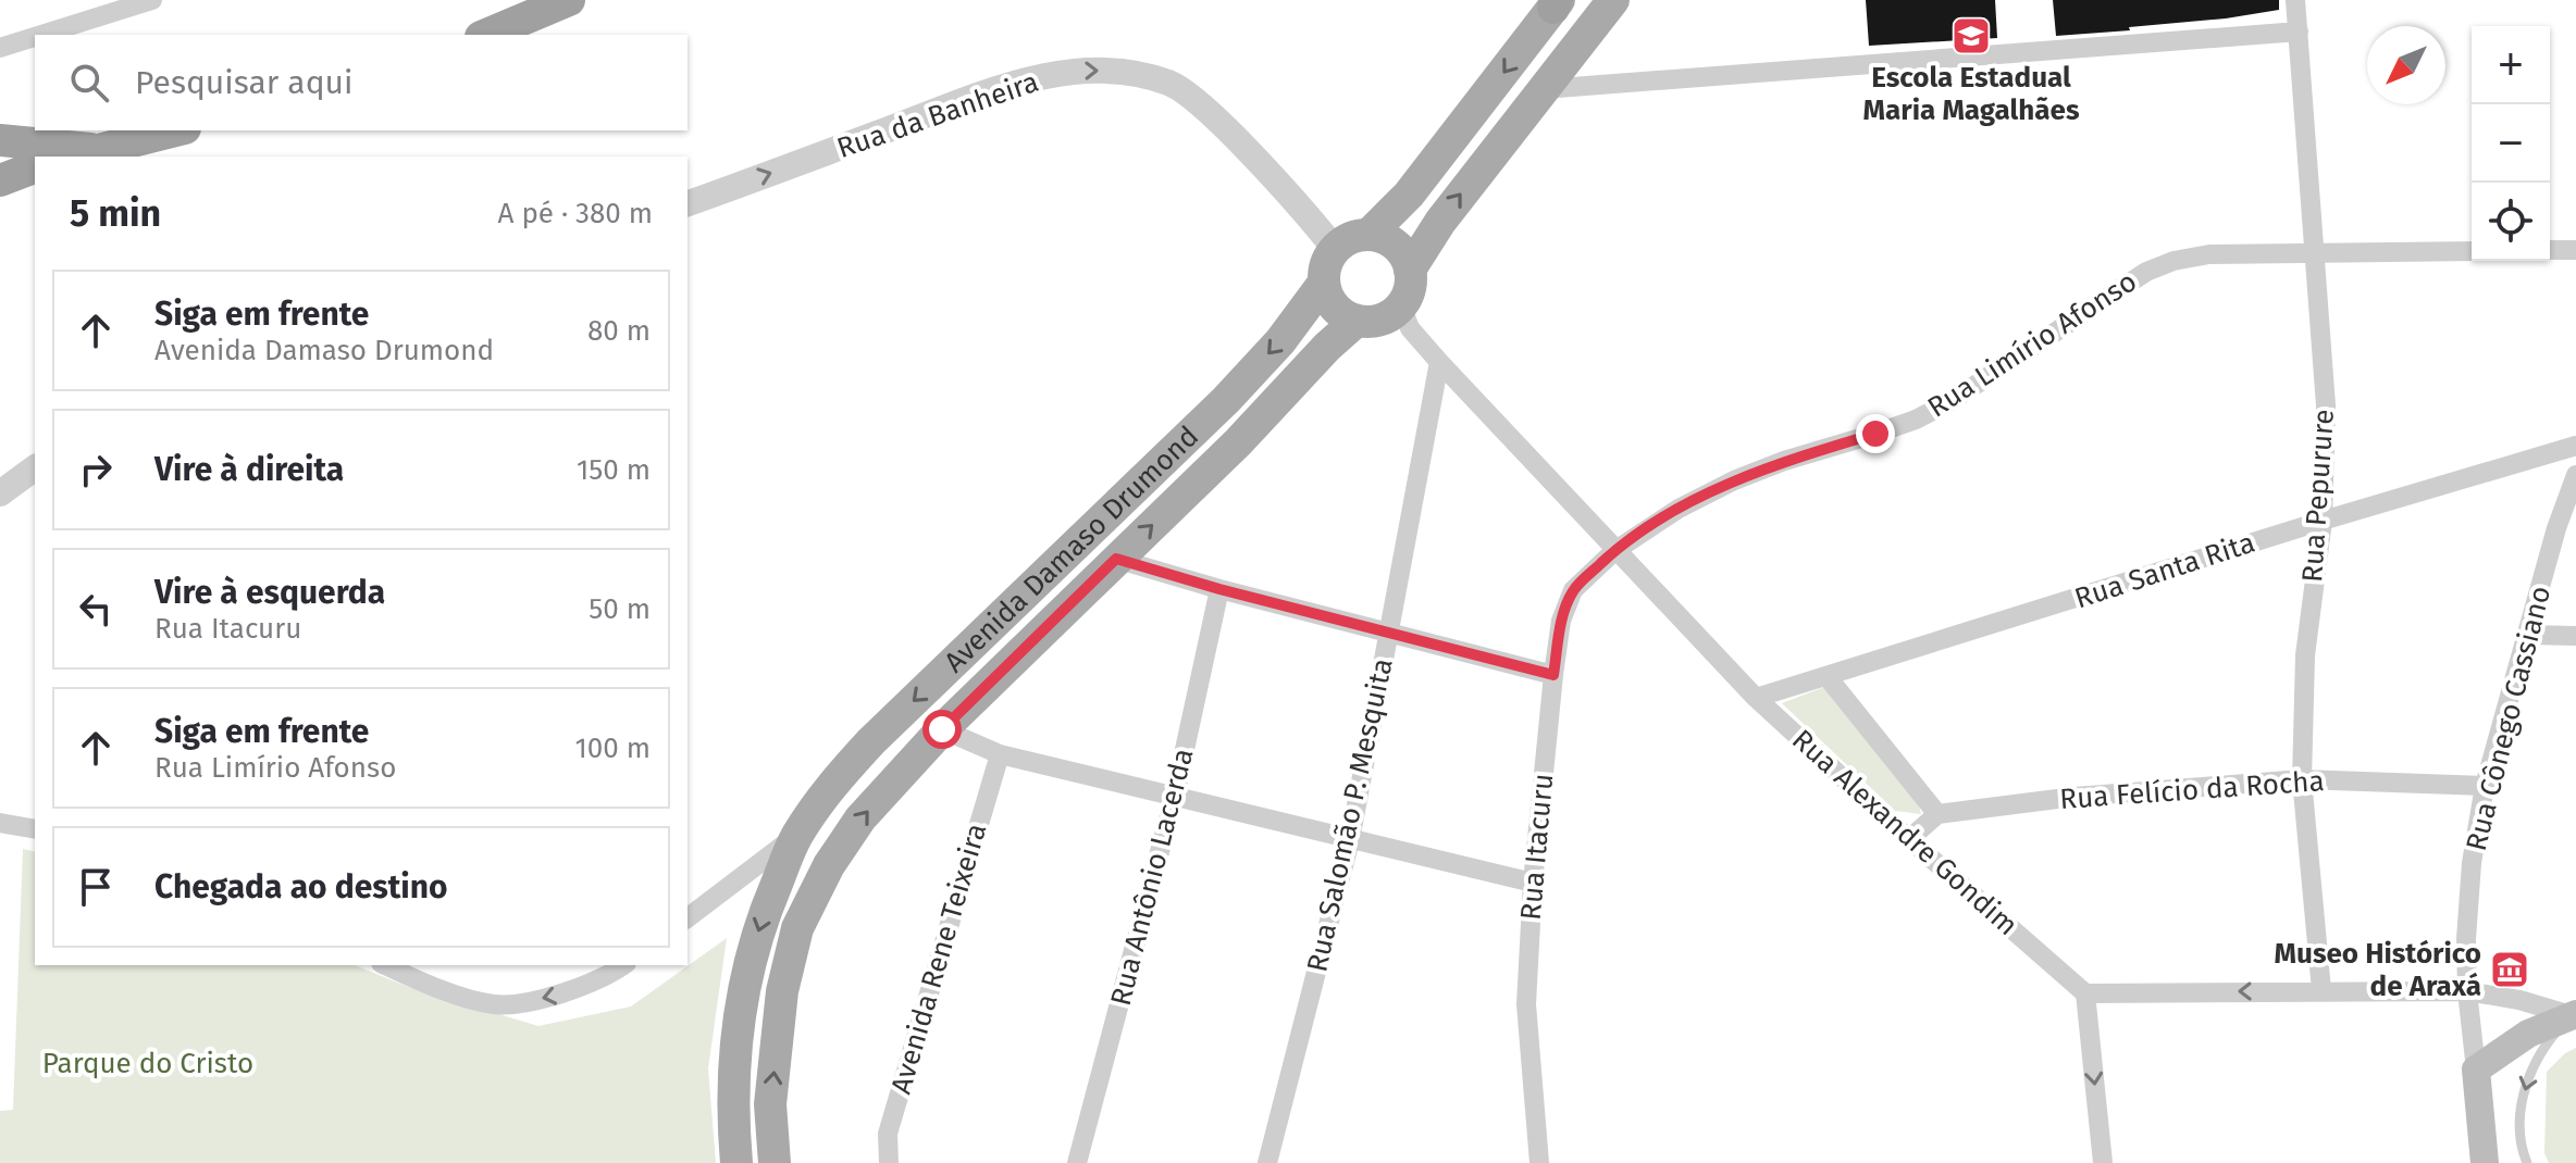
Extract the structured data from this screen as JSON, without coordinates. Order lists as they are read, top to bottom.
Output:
{
  "streets": {
    "main road": ["Avenida Damaso Drumond"],
    "street": [
      "Rua da Banheira",
      "Rua Limírio Afonso",
      "Rua Pepurure",
      "Rua Santa Rita",
      "Rua Cônego Cassiano",
      "Rua Felício da Rocha",
      "Rua Salomão P. Mesquita",
      "Rua Alexandre Gondim",
      "Rua Itacuru",
      "Rua Antônio Lacerda",
      "Avenida Rene Teixeira"
    ]
  },
  "crossings": [
    ["Rua da Banheira", "Avenida Damaso Drumond"],
    ["Rua da Banheira", "Rua Alexandre Gondim"],
    ["Rua Limírio Afonso", "Rua Pepurure"],
    ["Rua Limírio Afonso", "Rua Alexandre Gondim"],
    ["Rua Limírio Afonso", "Rua Itacuru"],
    ["Rua Pepurure", "Rua Santa Rita"],
    ["Rua Pepurure", "Rua Felício da Rocha"],
    ["Avenida Damaso Drumond", "Rua Alexandre Gondim"],
    ["Rua Santa Rita", "Rua Alexandre Gondim"],
    ["Rua Cônego Cassiano", "Rua Felício da Rocha"],
    ["Rua Salomão P. Mesquita", "Rua Alexandre Gondim"],
    ["Rua Alexandre Gondim", "Rua Itacuru"]
  ],
  "one_way": ["Rua da Banheira"],
  "parks": ["Parque do Cristo"],
  "places": {
    "school or university": ["Escola Estadual Maria Magalhães"],
    "museum": ["Museo Histórico de Araxá"]
  },
  "north": "bottom left",
  "page": {
    "map_buttons": ["+", "−"],
    "search": "Pesquisar aqui",
    "heading": ["5 min", "A pé · 380 m"],
    "list": [
      ["Siga em frente", "Avenida Damaso Drumond", "80 m"],
      ["Vire à direita", "150 m"],
      ["Vire à esquerda", "Rua Itacuru", "50 m"],
      ["Siga em frente", "Rua Limírio Afonso", "100 m"],
      "Chegada ao destino"
    ]
  }
}
